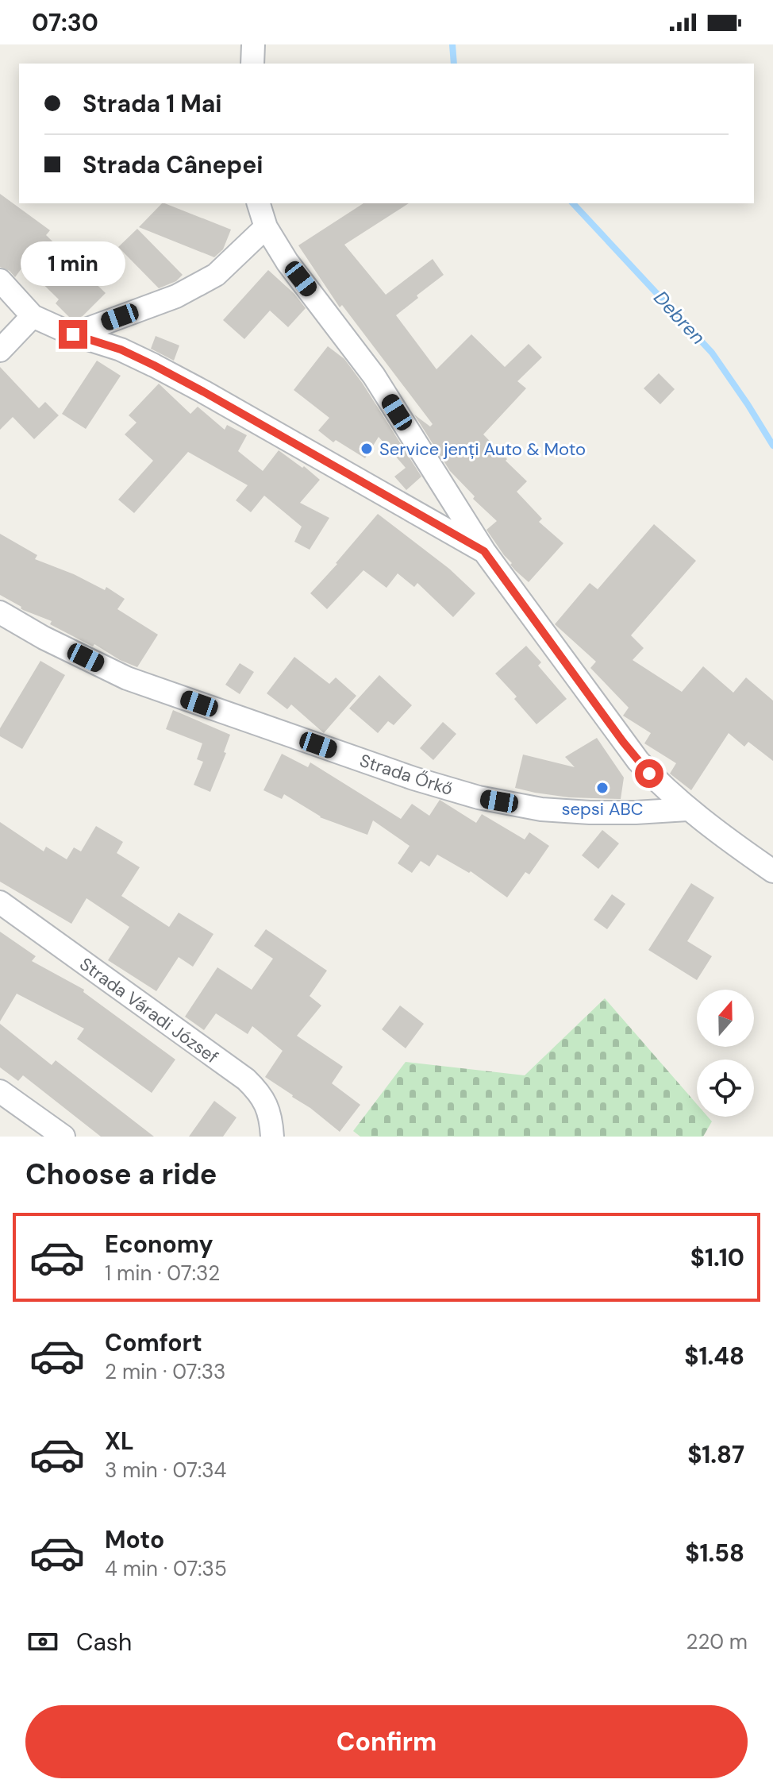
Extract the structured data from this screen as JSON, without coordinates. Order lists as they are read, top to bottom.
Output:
{
  "streets": {
    "street": ["Strada Őrkő", "Strada Váradi József"]
  },
  "water": ["Debren"],
  "places": ["Service jenți Auto & Moto", "sepsi ABC"],
  "north": "top",
  "page": {
    "status": "07:30",
    "banner": ["Strada 1 Mai", "Strada Cânepei"],
    "bubble": "1 min",
    "heading": "Choose a ride",
    "list": [
      {
        "name": "Economy",
        "note": "1 min · 07:32",
        "value": "$1.10"
      },
      {
        "name": "Comfort",
        "note": "2 min · 07:33",
        "value": "$1.48"
      },
      {
        "name": "XL",
        "note": "3 min · 07:34",
        "value": "$1.87"
      },
      {
        "name": "Moto",
        "note": "4 min · 07:35",
        "value": "$1.58"
      }
    ],
    "pay": ["Cash", "220 m"],
    "buttons": "Confirm"
  }
}
